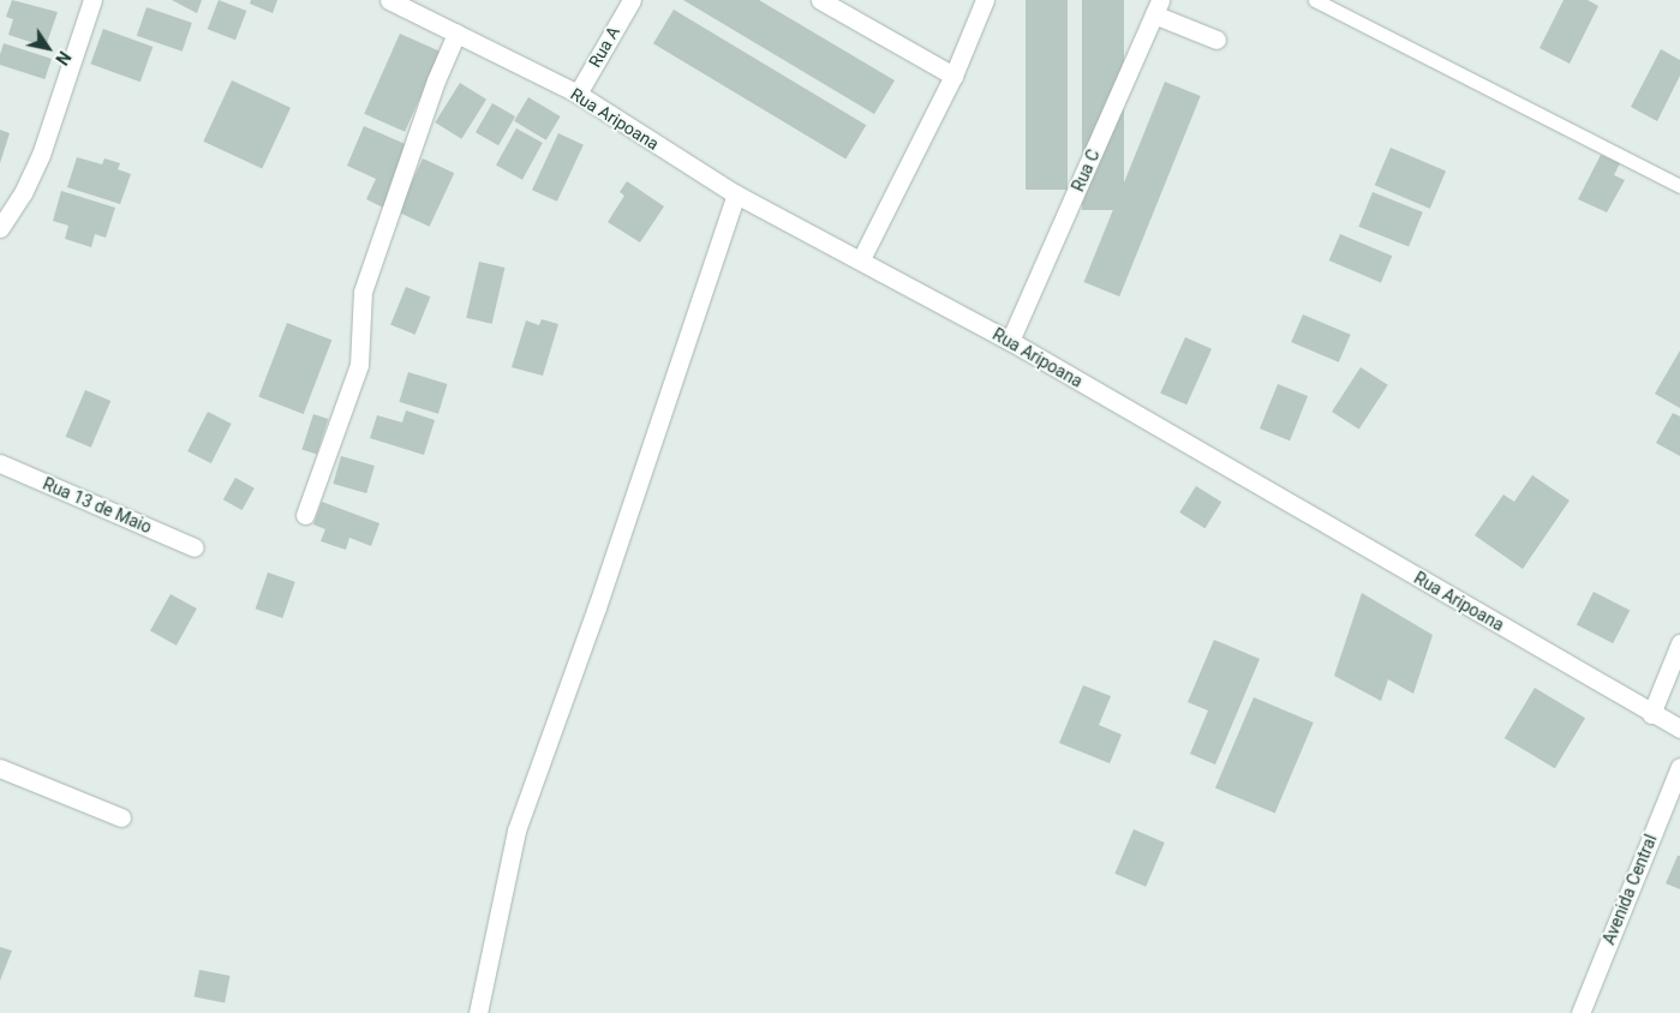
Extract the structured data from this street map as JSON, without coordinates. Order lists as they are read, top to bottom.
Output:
{
  "streets": {
    "street": [
      "Rua A",
      "Rua Aripoana",
      "Rua C",
      "Rua 13 de Maio",
      "Avenida Central"
    ]
  },
  "crossings": [
    ["Rua A", "Rua Aripoana"],
    ["Rua Aripoana", "Rua C"]
  ],
  "north": "bottom right"
}
